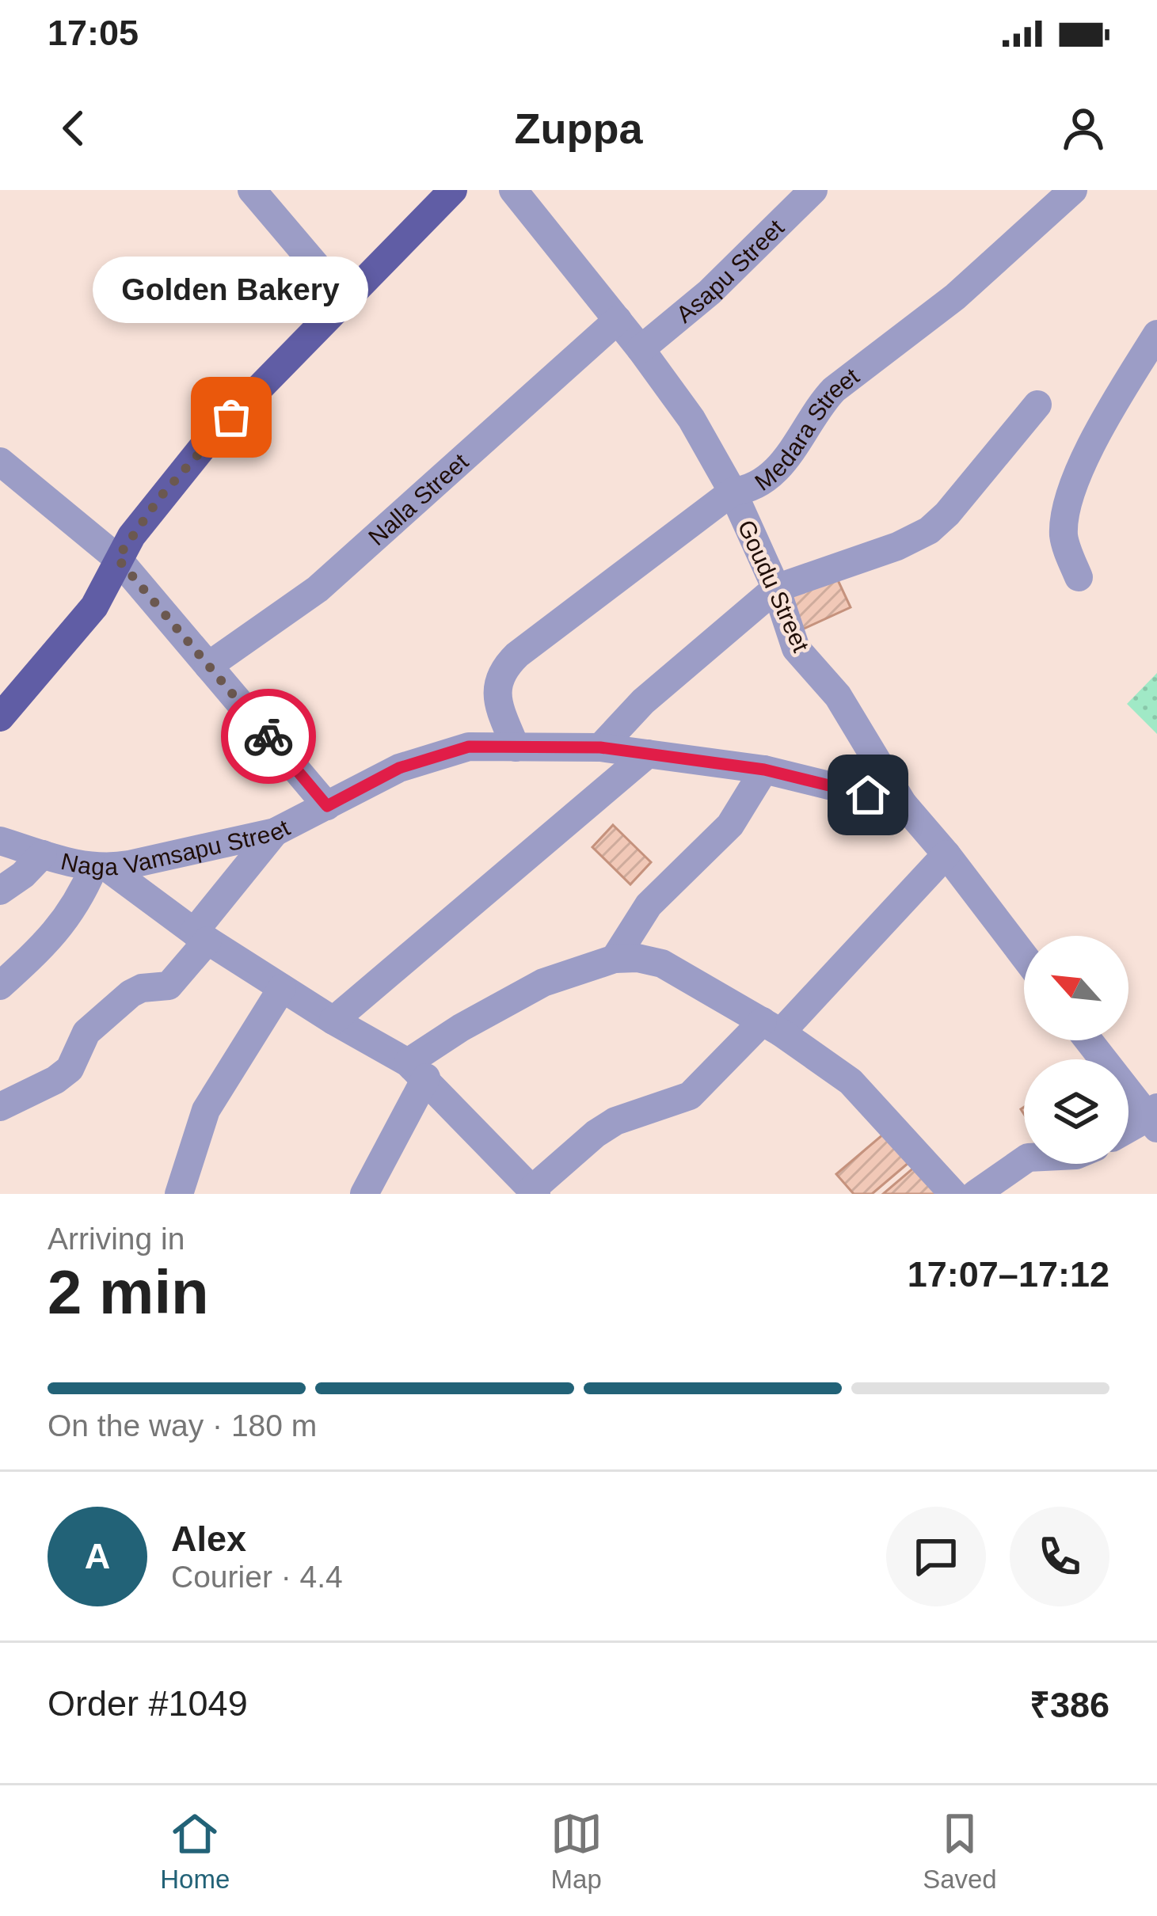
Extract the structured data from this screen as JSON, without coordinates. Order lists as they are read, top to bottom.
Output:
{
  "streets": {
    "street": [
      "Asapu Street",
      "Medara Street",
      "Nalla Street",
      "Goudu Street",
      "Naga Vamsapu Street"
    ]
  },
  "crossings": [
    ["Asapu Street", "Goudu Street"],
    ["Medara Street", "Goudu Street"],
    ["Medara Street", "Naga Vamsapu Street"],
    ["Nalla Street", "Goudu Street"],
    ["Goudu Street", "Naga Vamsapu Street"]
  ],
  "places": ["Golden Bakery"],
  "north": "top left",
  "page": {
    "status": "17:05",
    "header": "Zuppa",
    "bubble": "Golden Bakery",
    "heading": ["2 min", "Arriving in", "17:07–17:12"],
    "panel": [
      "Alex",
      "Courier · 4.4",
      "Order #1049",
      "₹386"
    ],
    "bar": "On the way · 180 m",
    "round": "A",
    "tabs": ["Home", "Map", "Saved"]
  }
}
